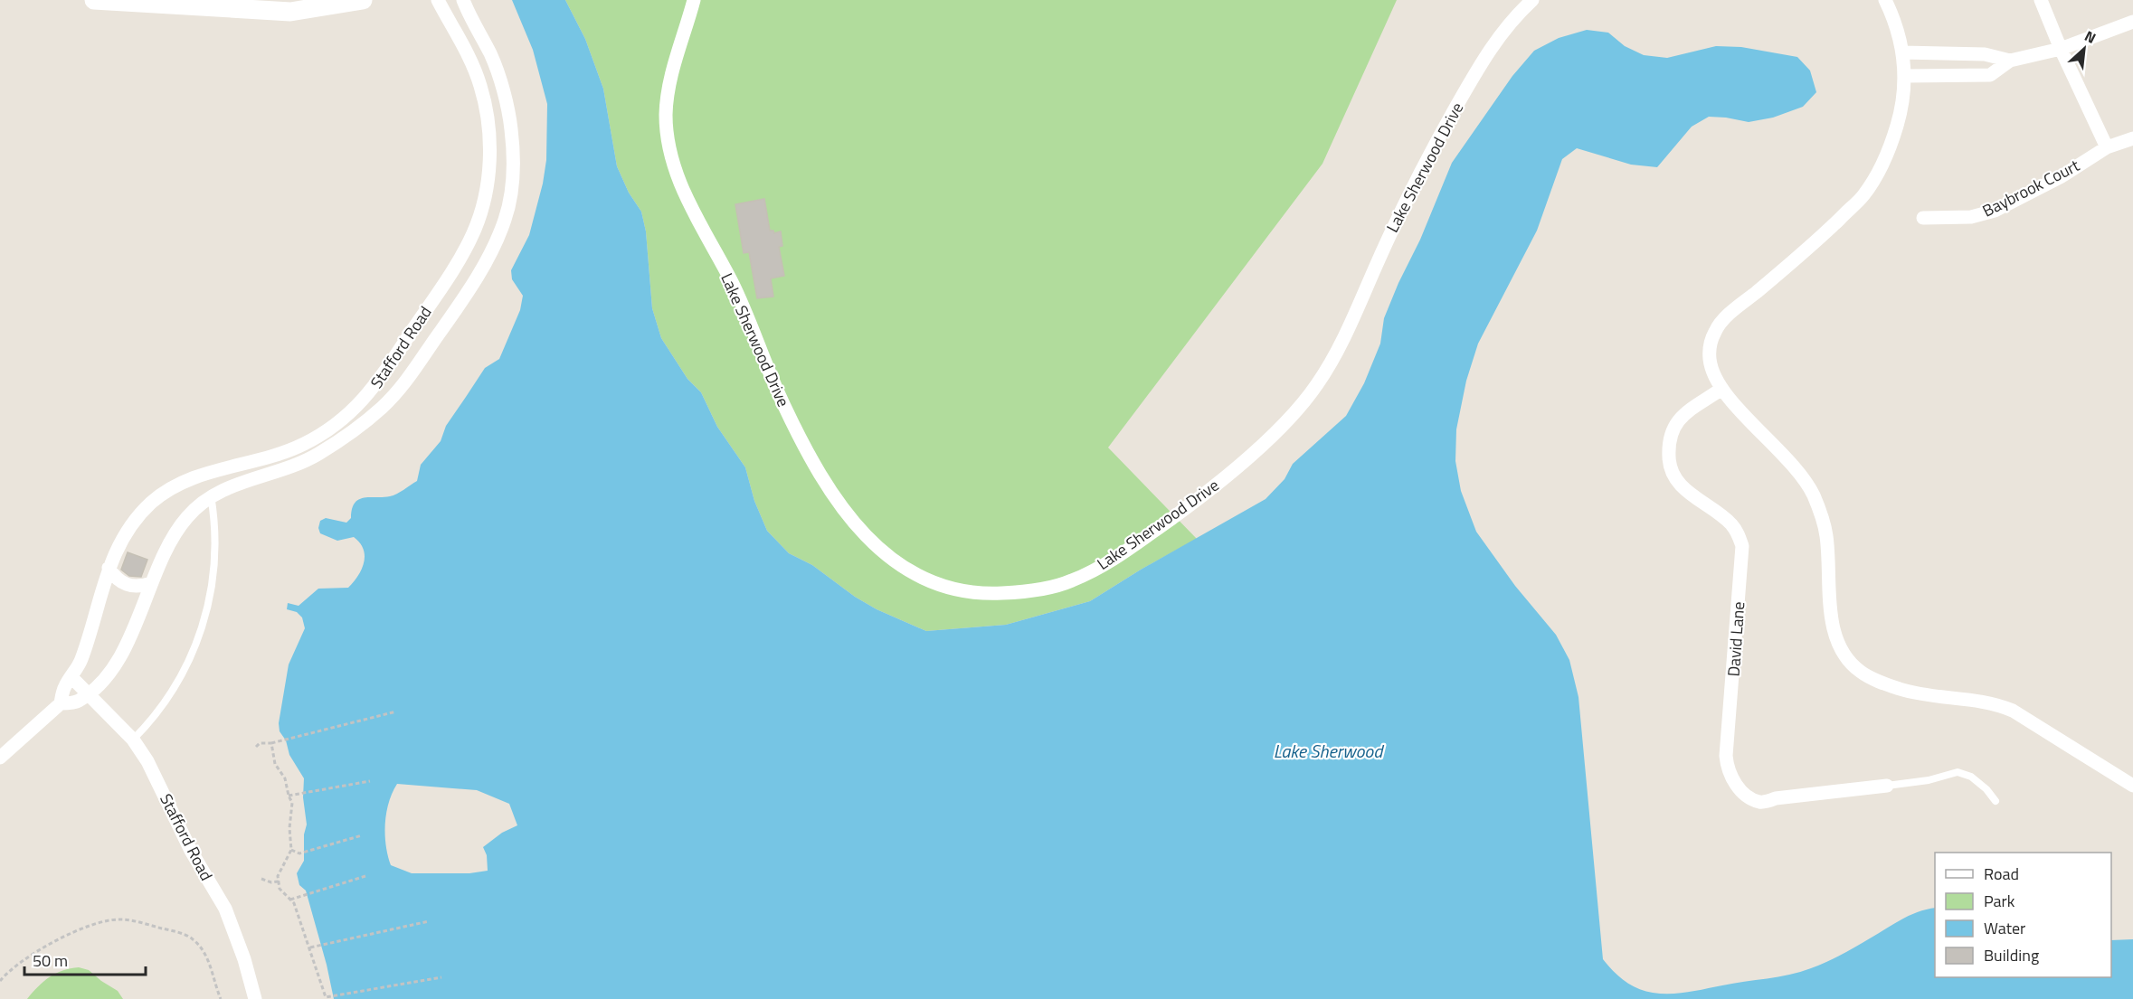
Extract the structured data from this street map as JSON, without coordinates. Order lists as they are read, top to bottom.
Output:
{
  "streets": {
    "street": [
      "Lake Sherwood Drive",
      "Baybrook Court",
      "Stafford Road",
      "David Lane"
    ]
  },
  "water": ["Lake Sherwood"],
  "legend": [
    "Road",
    "Park",
    "Water",
    "Building"
  ],
  "scale_bar": "50 m",
  "north": "top right"
}
